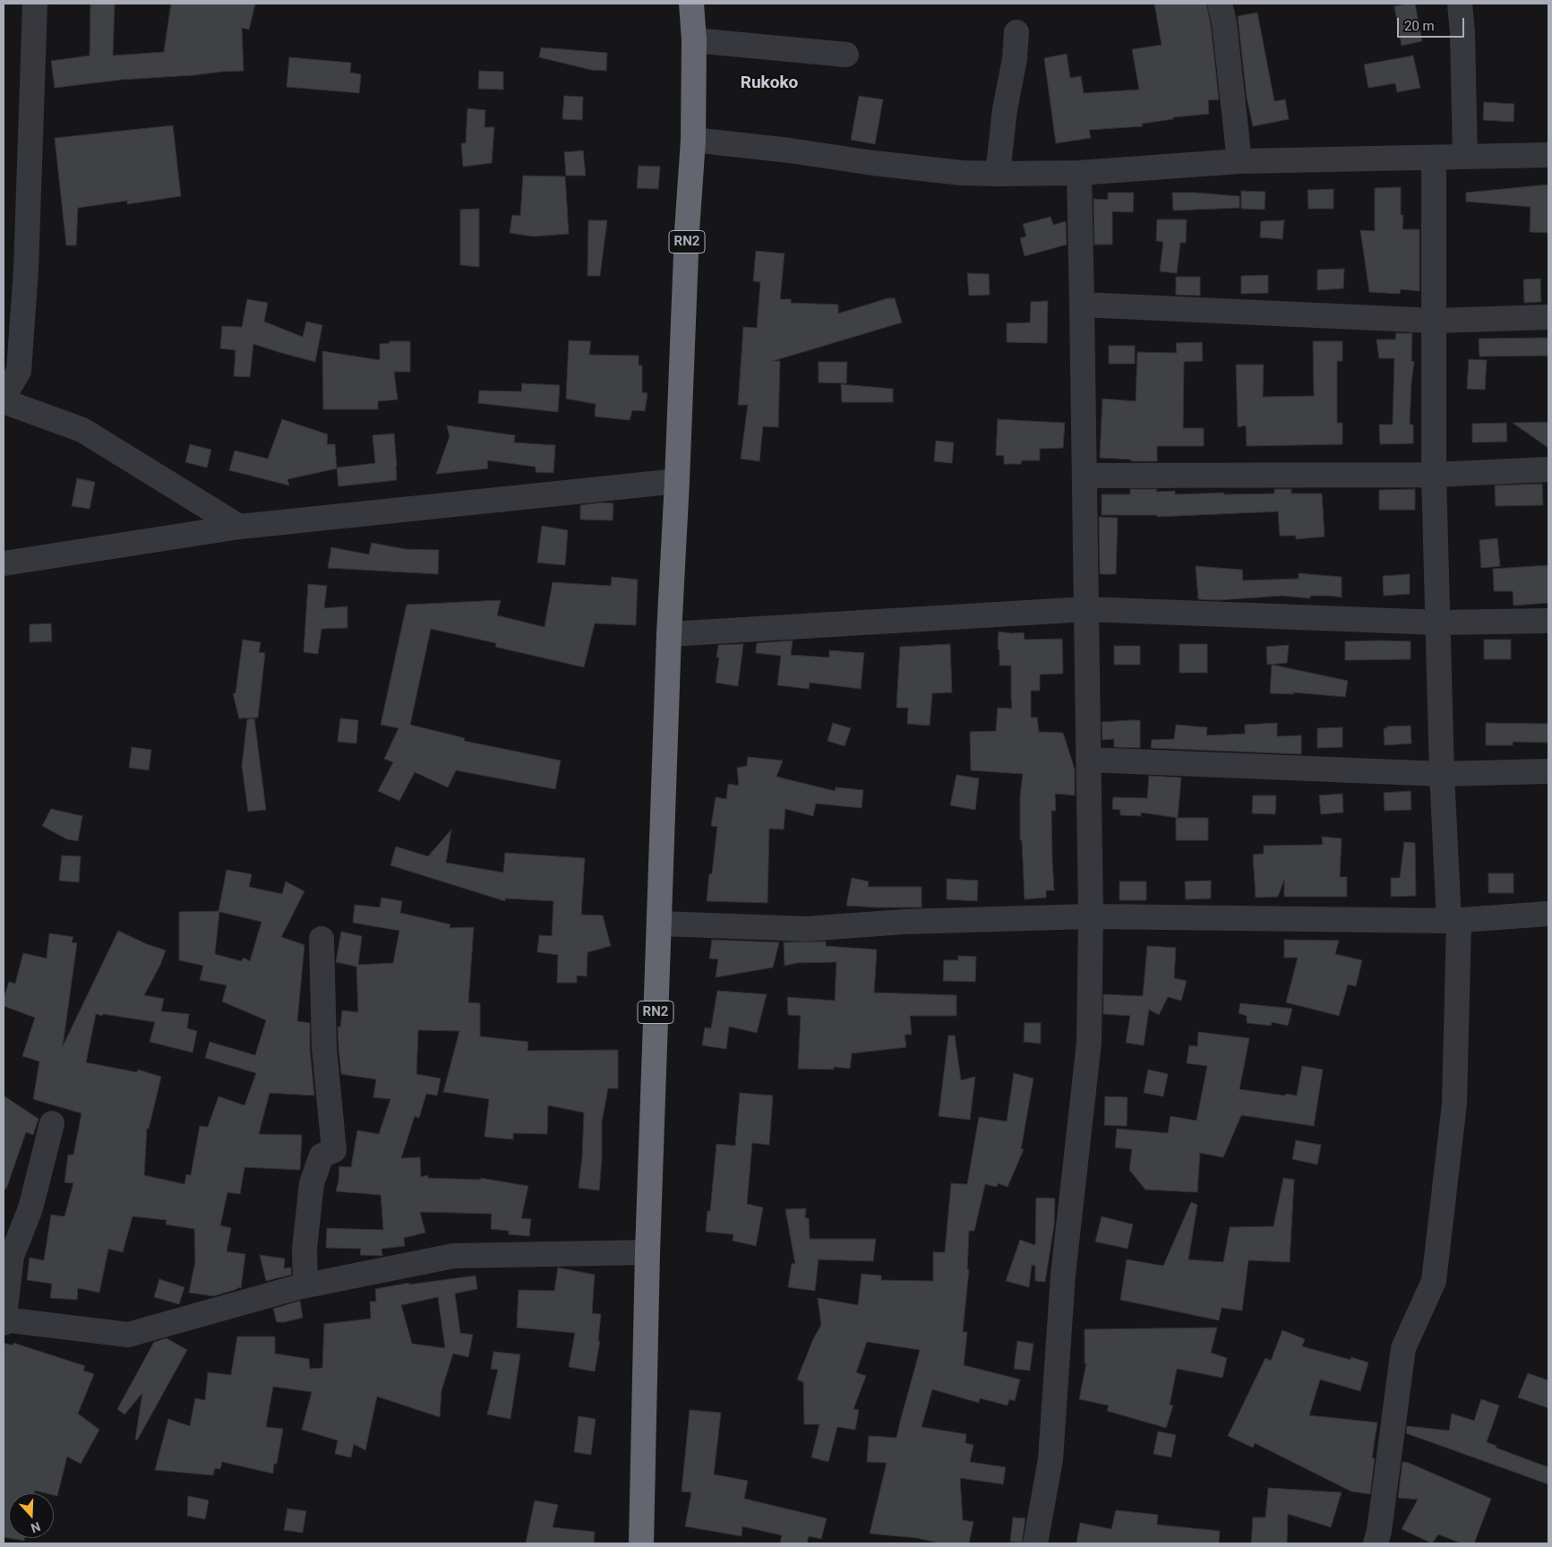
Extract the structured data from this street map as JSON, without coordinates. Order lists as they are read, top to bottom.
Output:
{
  "streets": {
    "highway": ["RN2"]
  },
  "districts": ["Rukoko"],
  "scale_bar": "20 m",
  "north": "bottom"
}
